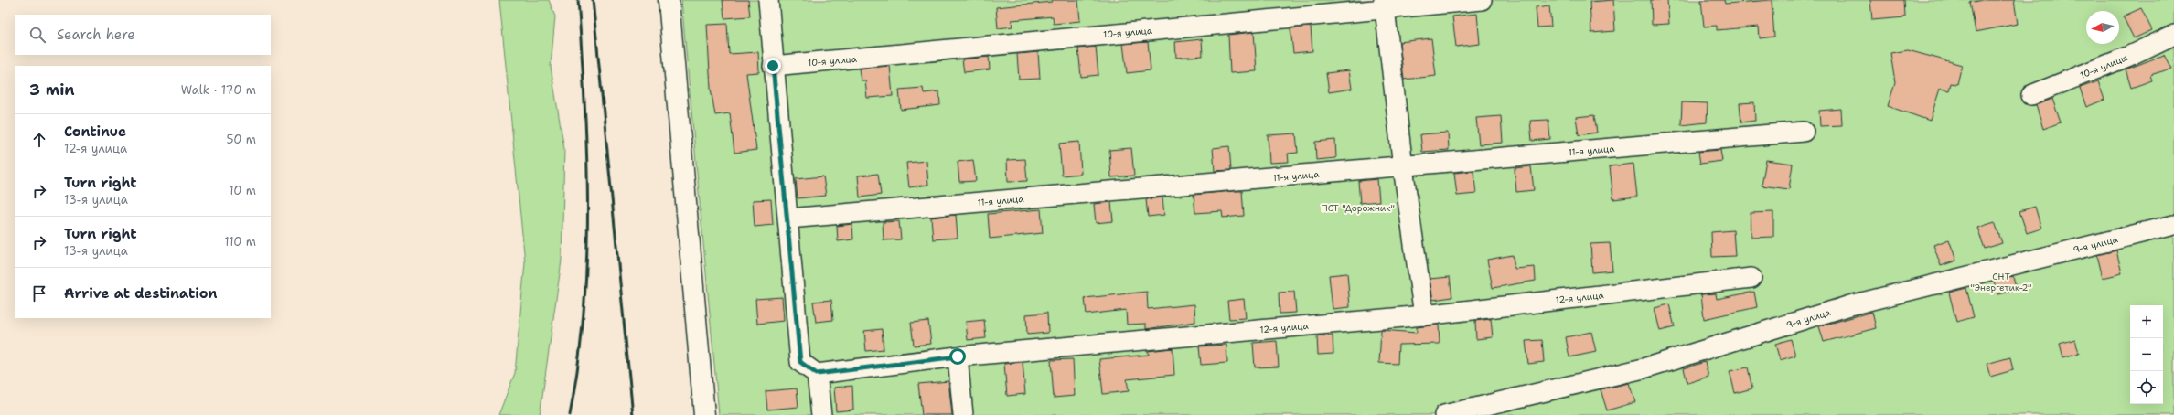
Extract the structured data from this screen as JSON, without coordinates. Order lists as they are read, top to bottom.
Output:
{
  "streets": {
    "street": [
      "10-я улица",
      "10-я улицы",
      "11-я улица",
      "9-я улица",
      "12-я улица"
    ]
  },
  "parks": ["ПСТ \"Дорожник\"", "СHТ \"Энергетик-2\""],
  "north": "left",
  "page": {
    "search": "Search here",
    "heading": ["3 min", "Walk · 170 m"],
    "list": [
      ["Continue", "12-я улица", "50 m"],
      ["Turn right", "13-я улица", "10 m"],
      ["Turn right", "13-я улица", "110 m"],
      "Arrive at destination"
    ],
    "map_buttons": ["+", "−"]
  }
}
